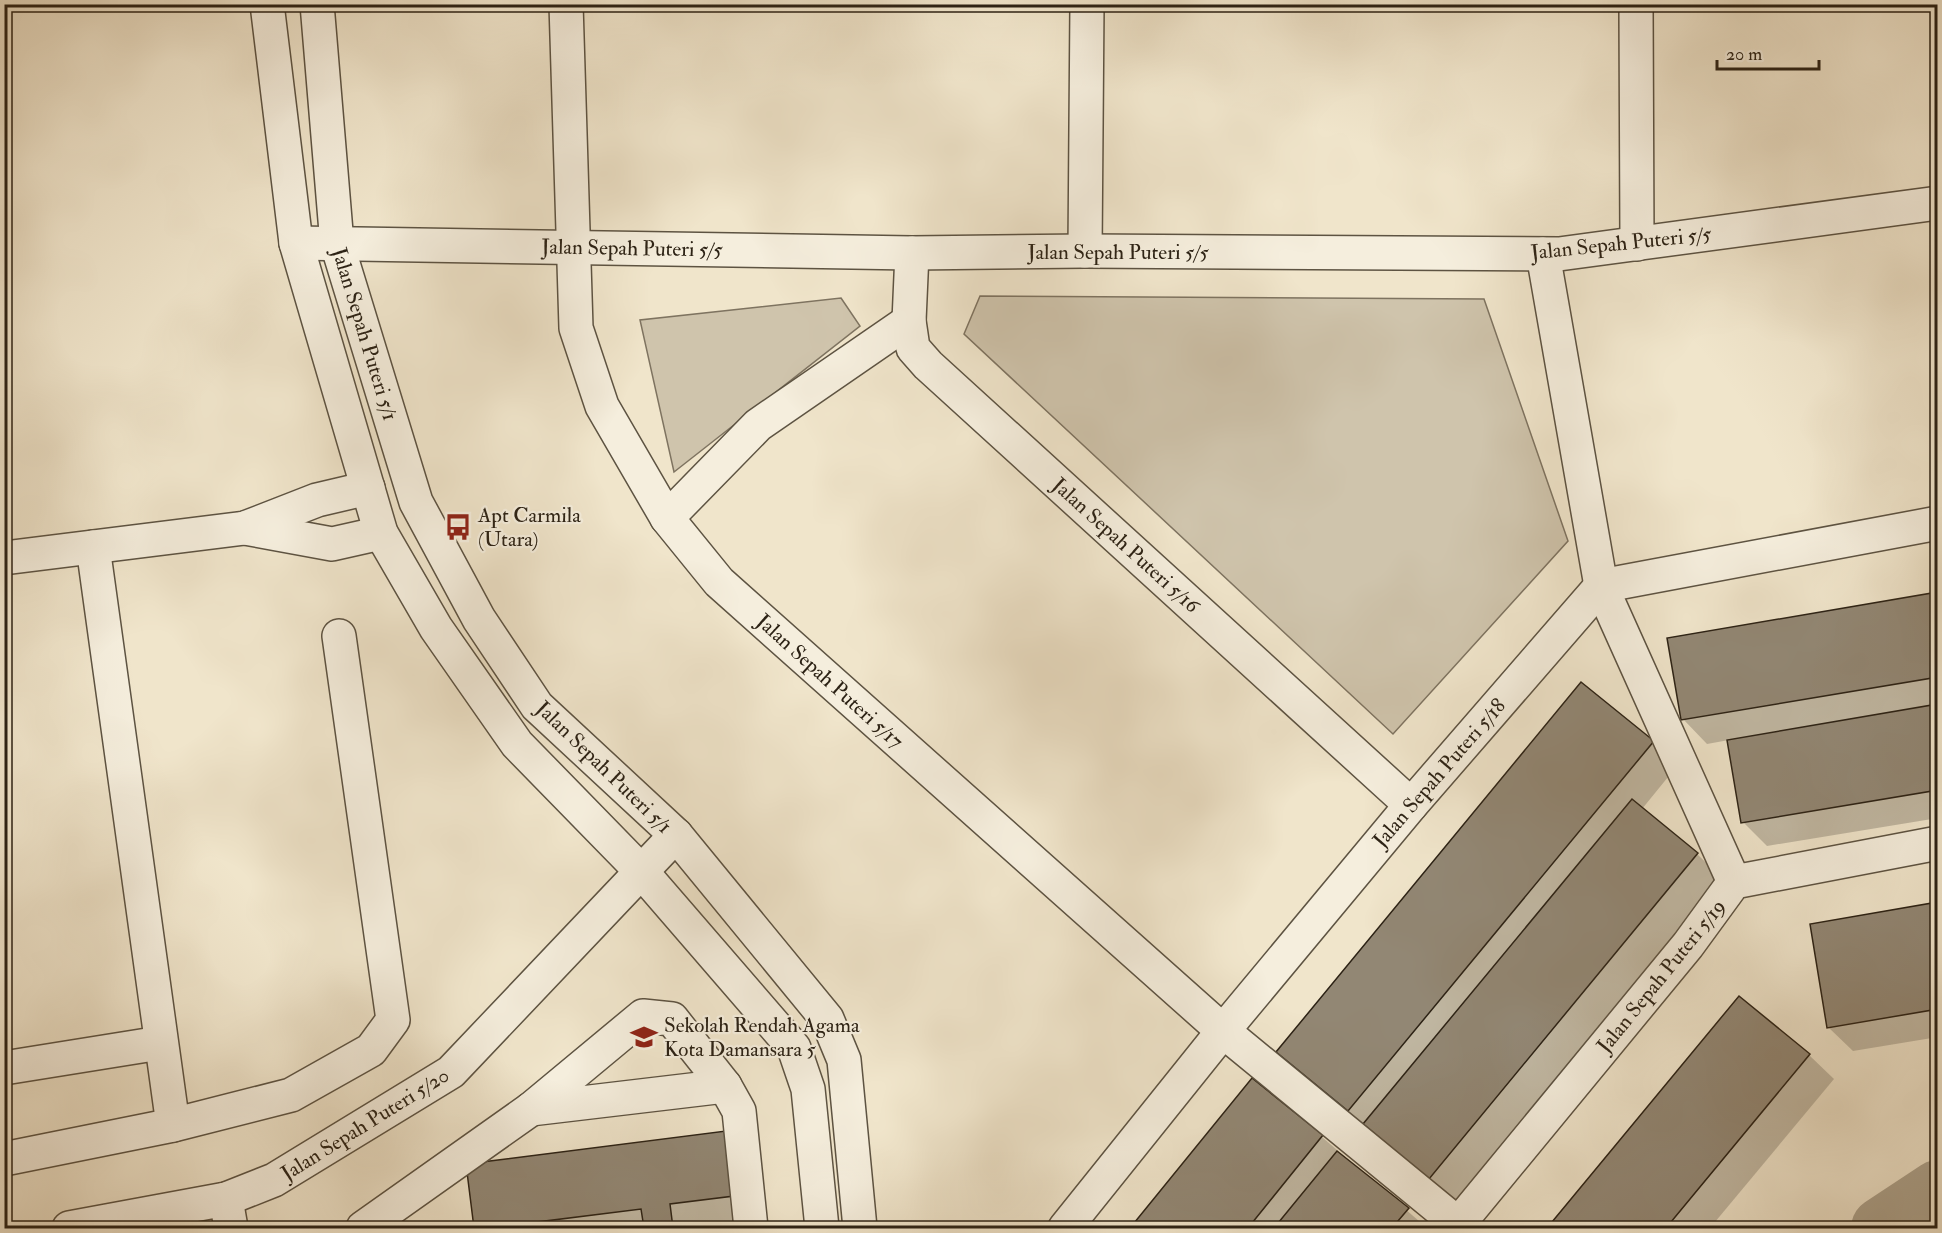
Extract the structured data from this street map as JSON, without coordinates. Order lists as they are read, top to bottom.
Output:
{
  "streets": {
    "street": [
      "Jalan Sepah Puteri 5/5",
      "Jalan Sepah Puteri 5/1",
      "Jalan Sepah Puteri 5/16",
      "Jalan Sepah Puteri 5/17",
      "Jalan Sepah Puteri 5/18",
      "Jalan Sepah Puteri 5/19",
      "Jalan Sepah Puteri 5/20"
    ]
  },
  "crossings": [
    ["Jalan Sepah Puteri 5/5", "Jalan Sepah Puteri 5/1"],
    ["Jalan Sepah Puteri 5/5", "Jalan Sepah Puteri 5/16"],
    ["Jalan Sepah Puteri 5/5", "Jalan Sepah Puteri 5/17"],
    ["Jalan Sepah Puteri 5/1", "Jalan Sepah Puteri 5/20"],
    ["Jalan Sepah Puteri 5/16", "Jalan Sepah Puteri 5/18"],
    ["Jalan Sepah Puteri 5/17", "Jalan Sepah Puteri 5/18"],
    ["Jalan Sepah Puteri 5/17", "Jalan Sepah Puteri 5/19"]
  ],
  "places": {
    "bus stop": ["Apt Carmila (Utara)"],
    "school or university": ["Sekolah Rendah Agama Kota Damansara 5"]
  },
  "scale_bar": "20 m"
}
